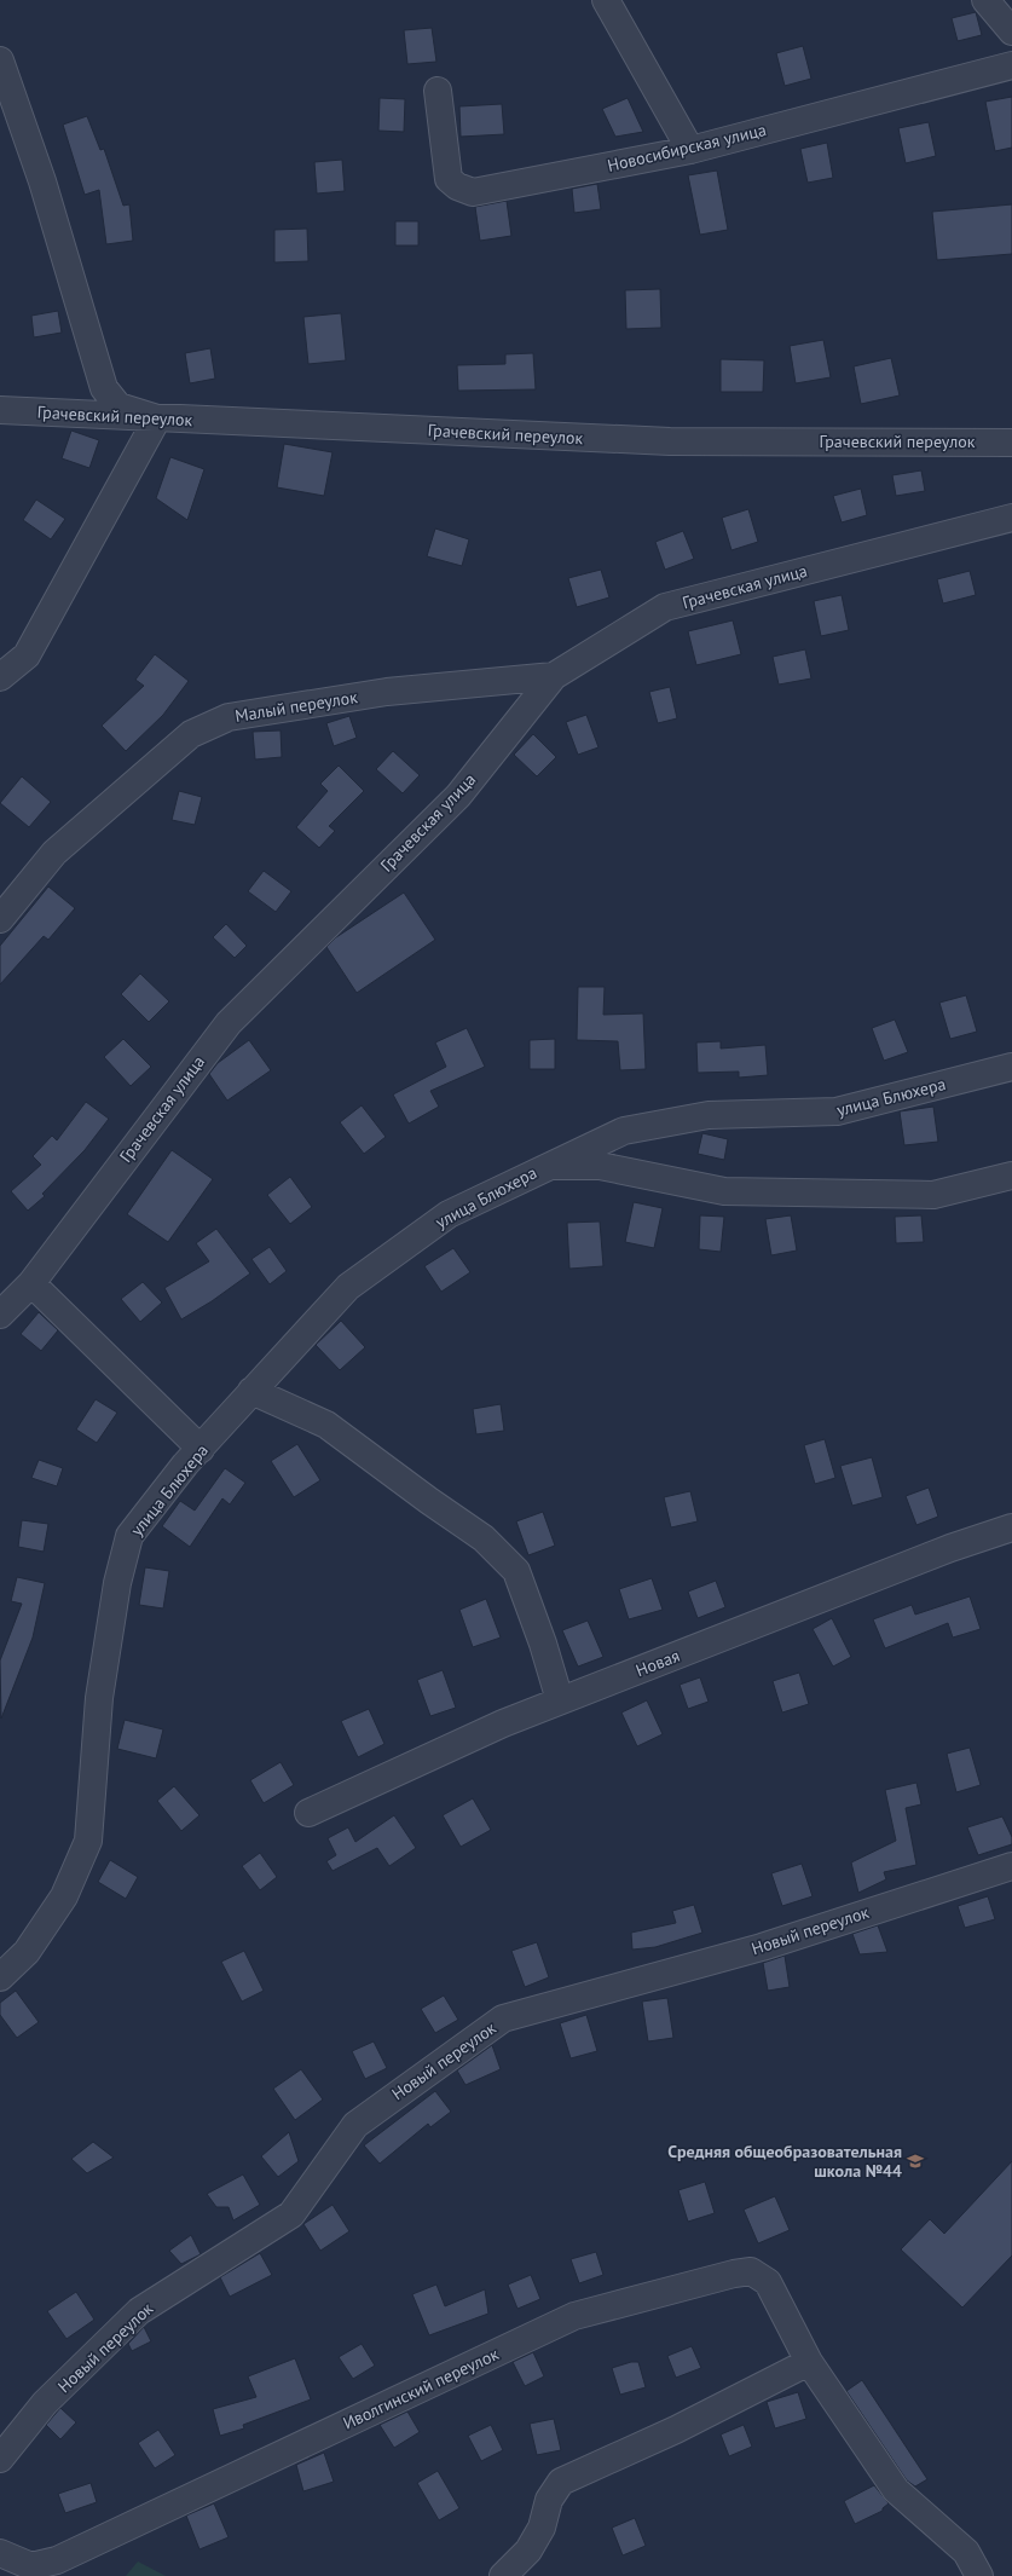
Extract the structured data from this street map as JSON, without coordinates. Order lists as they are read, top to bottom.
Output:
{
  "streets": {
    "street": [
      "Новосибирская улица",
      "Грачевский переулок",
      "Грачевская улица",
      "Малый переулок",
      "улица Блюхера",
      "Новая",
      "Новый переулок",
      "Иволгинский переулок"
    ]
  },
  "crossings": [
    ["Грачевская улица", "Малый переулок"]
  ],
  "places": {
    "school or university": ["Средняя общеобразовательная школа №44"]
  }
}
